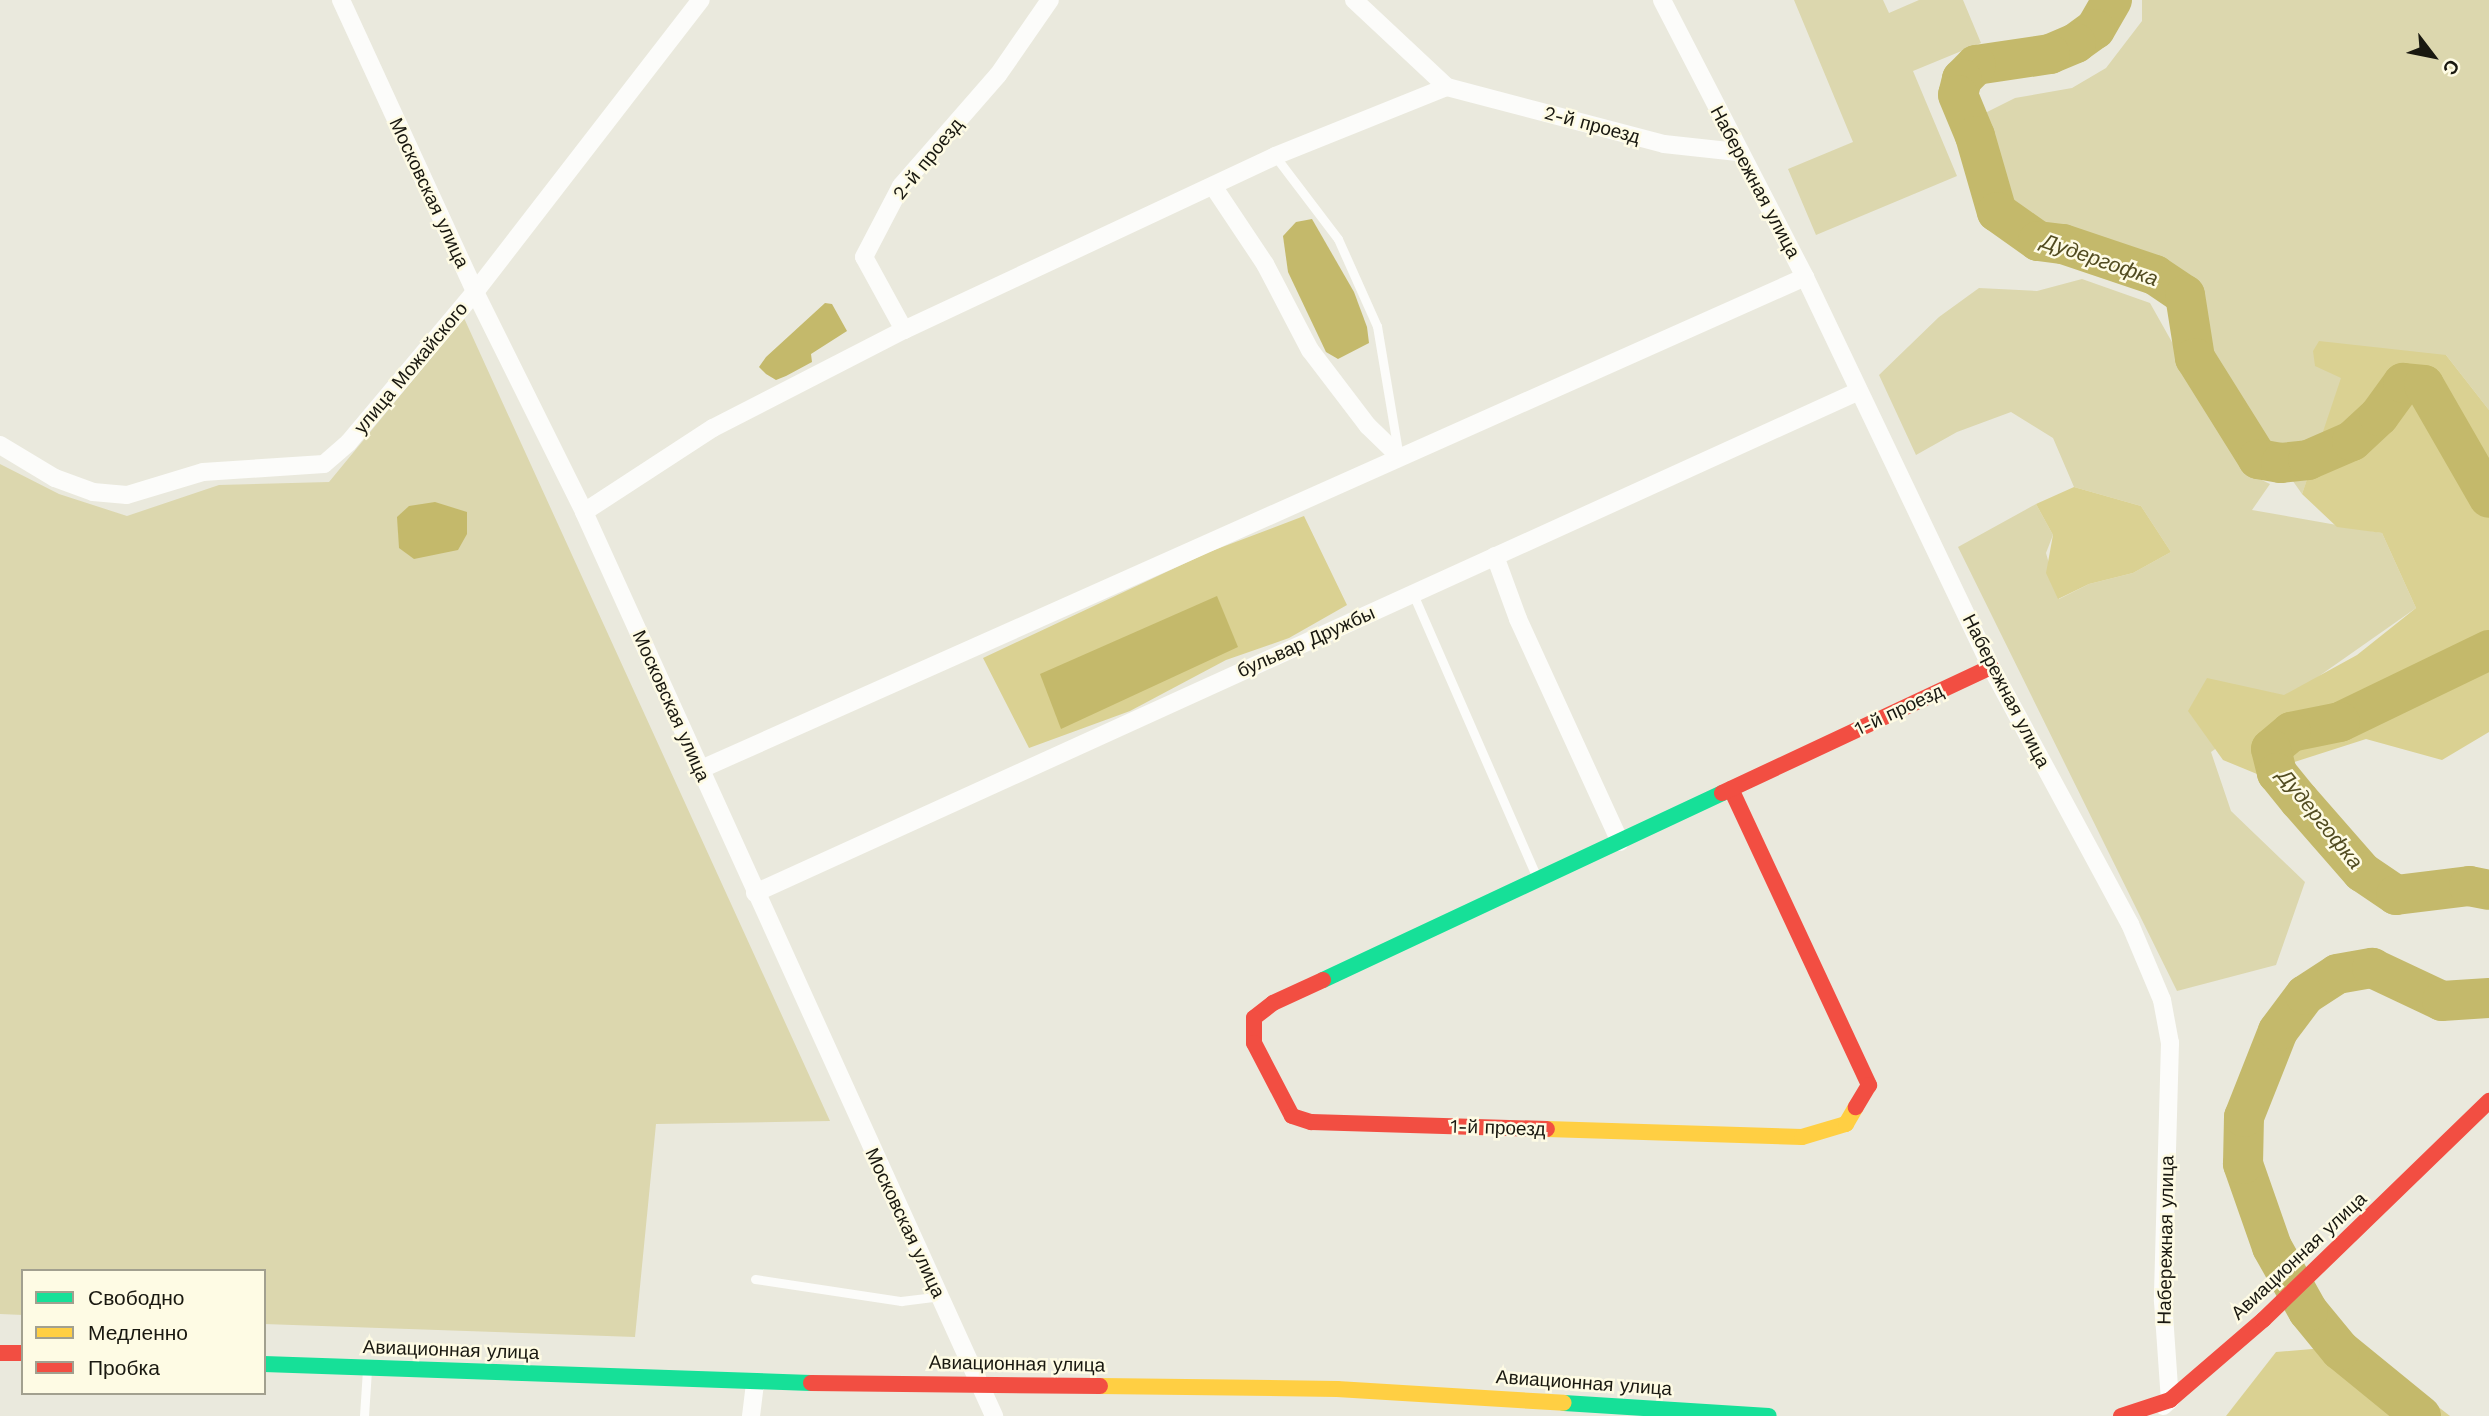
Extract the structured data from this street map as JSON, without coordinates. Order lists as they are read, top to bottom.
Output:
{
  "streets": {
    "street": [
      "2-й проезд",
      "Набережная улица",
      "Московская улица",
      "улица Можайского",
      "бульвар Дружбы",
      "1-й проезд",
      "Авиационная улица"
    ]
  },
  "crossings": [
    ["2-й проезд", "Набережная улица"],
    ["Набережная улица", "бульвар Дружбы"],
    ["Набережная улица", "1-й проезд"],
    ["Набережная улица", "Авиационная улица"],
    ["Московская улица", "улица Можайского"],
    ["Московская улица", "бульвар Дружбы"],
    ["Московская улица", "Авиационная улица"]
  ],
  "water": ["Дудергофка"],
  "legend": ["Свободно", "Медленно", "Пробка"],
  "north": "bottom right"
}
